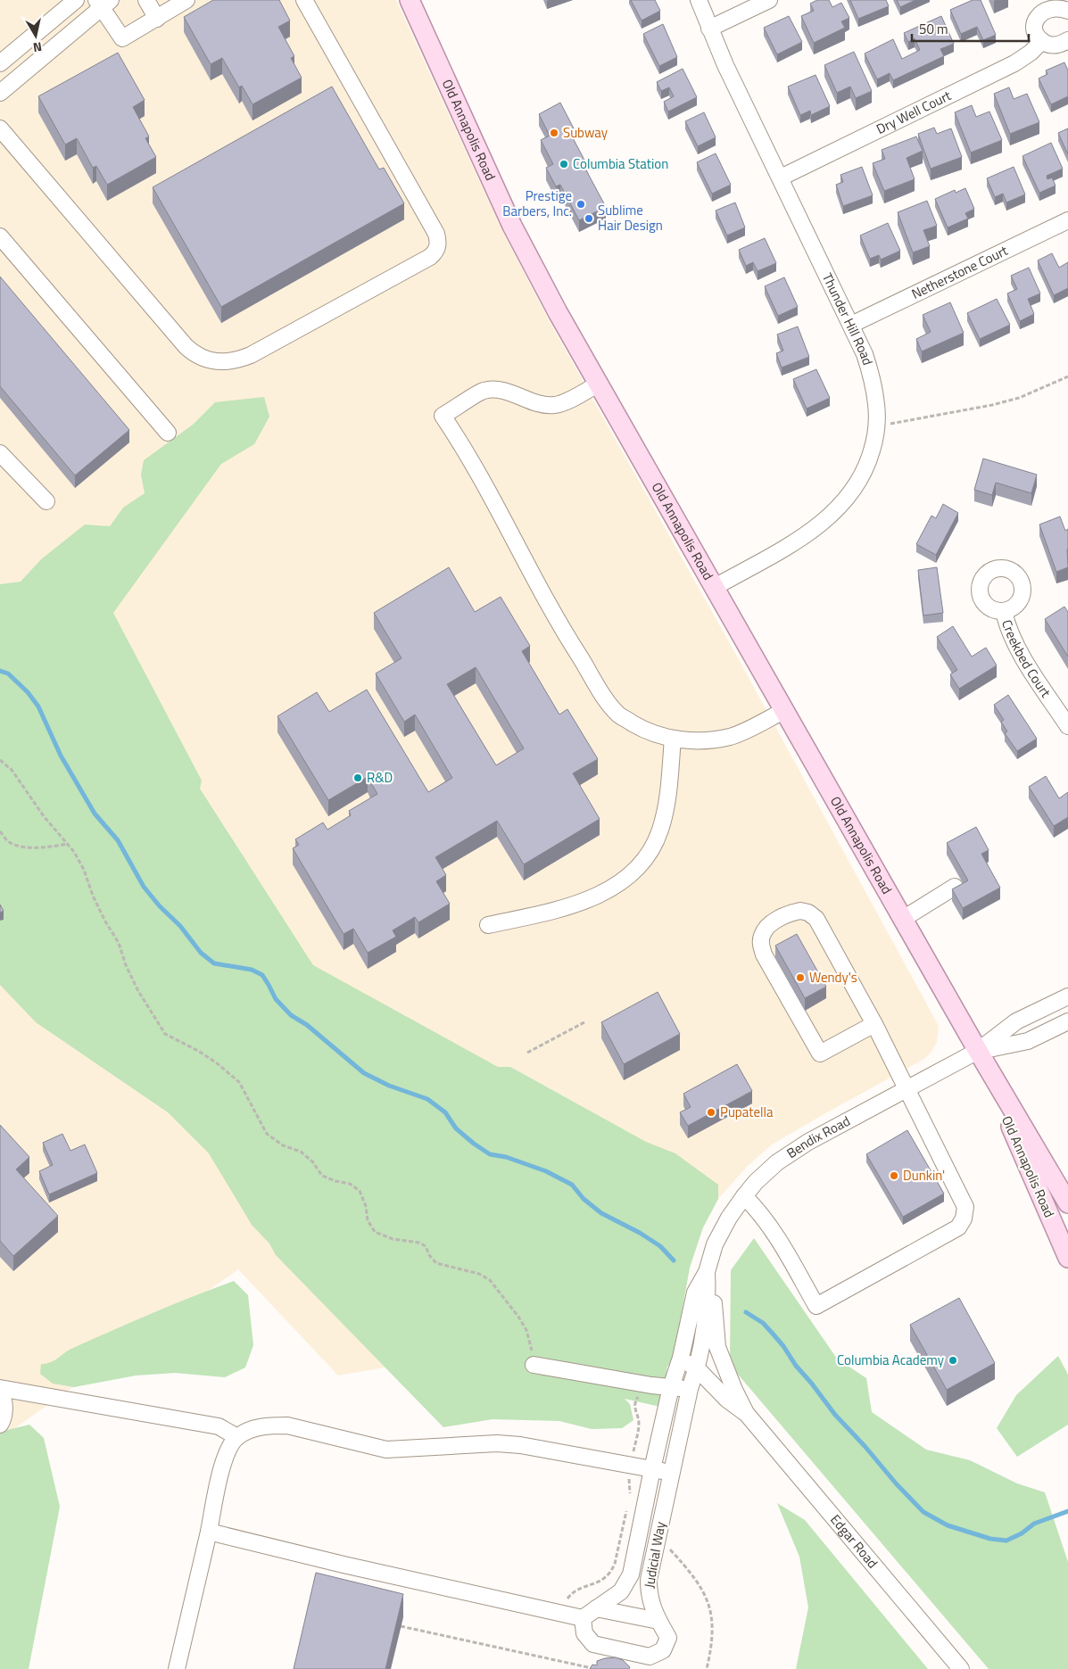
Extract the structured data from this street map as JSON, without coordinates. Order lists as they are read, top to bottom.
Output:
{
  "streets": {
    "main road": ["Old Annapolis Road"],
    "street": [
      "Dry Well Court",
      "Netherstone Court",
      "Thunder Hill Road",
      "Creekbed Court",
      "Bendix Road",
      "Edgar Road",
      "Judicial Way"
    ]
  },
  "crossings": [
    ["Dry Well Court", "Thunder Hill Road"],
    ["Old Annapolis Road", "Thunder Hill Road"],
    ["Old Annapolis Road", "Bendix Road"],
    ["Netherstone Court", "Thunder Hill Road"],
    ["Bendix Road", "Edgar Road"],
    ["Bendix Road", "Judicial Way"]
  ],
  "places": [
    "Subway",
    "Columbia Station",
    "Prestige Barbers, Inc.",
    "Sublime Hair Design",
    "R&D",
    "Wendy's",
    "Pupatella",
    "Dunkin'",
    "Columbia Academy"
  ],
  "scale_bar": "50 m",
  "north": "bottom"
}
